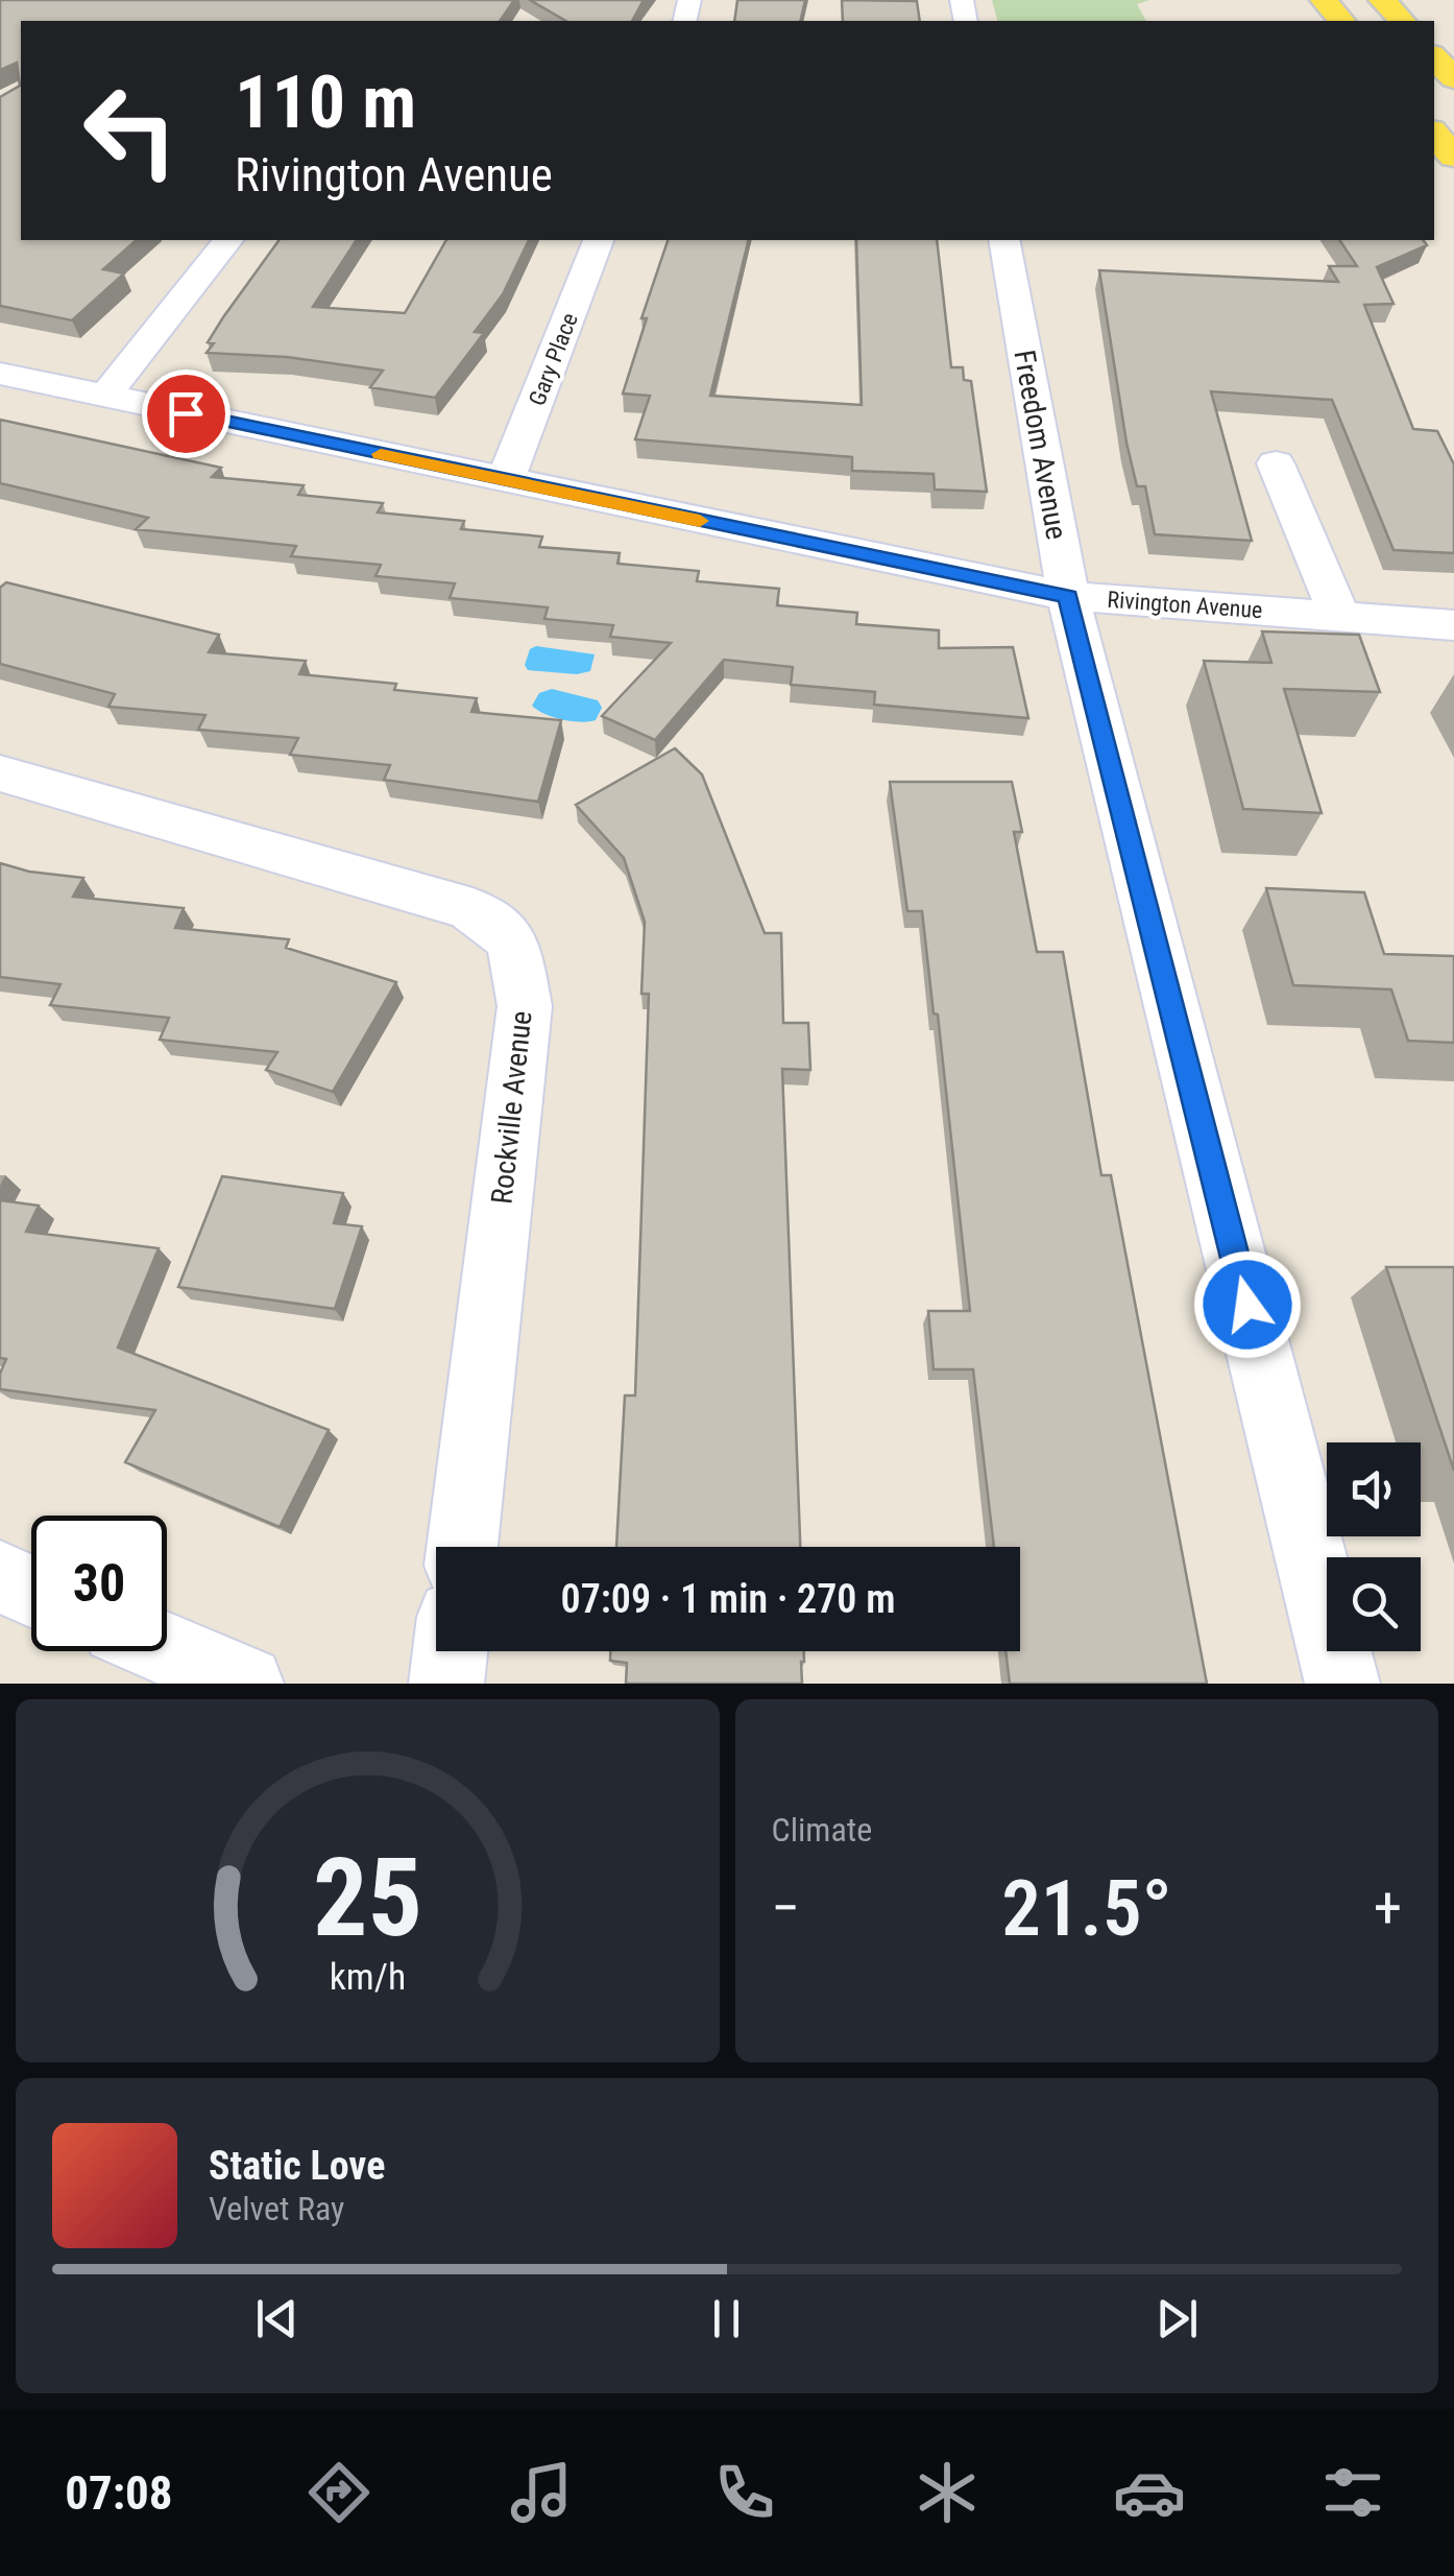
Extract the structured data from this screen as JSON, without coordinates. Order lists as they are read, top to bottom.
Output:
{
  "streets": {
    "street": [
      "Gary Place",
      "Freedom Avenue",
      "Rivington Avenue",
      "Rockville Avenue"
    ]
  },
  "crossings": [
    ["Gary Place", "Rivington Avenue"],
    ["Freedom Avenue", "Rivington Avenue"]
  ],
  "page": {
    "turn": ["110 m", "Rivington Avenue"],
    "limit": "30",
    "trip": "07:09 · 1 min · 270 m",
    "tile": "Climate",
    "heat": ["−", "21.5°", "+"],
    "song": ["Static Love", "Velvet Ray"],
    "tabs": "07:08",
    "gauge": ["25", "km/h"]
  }
}
